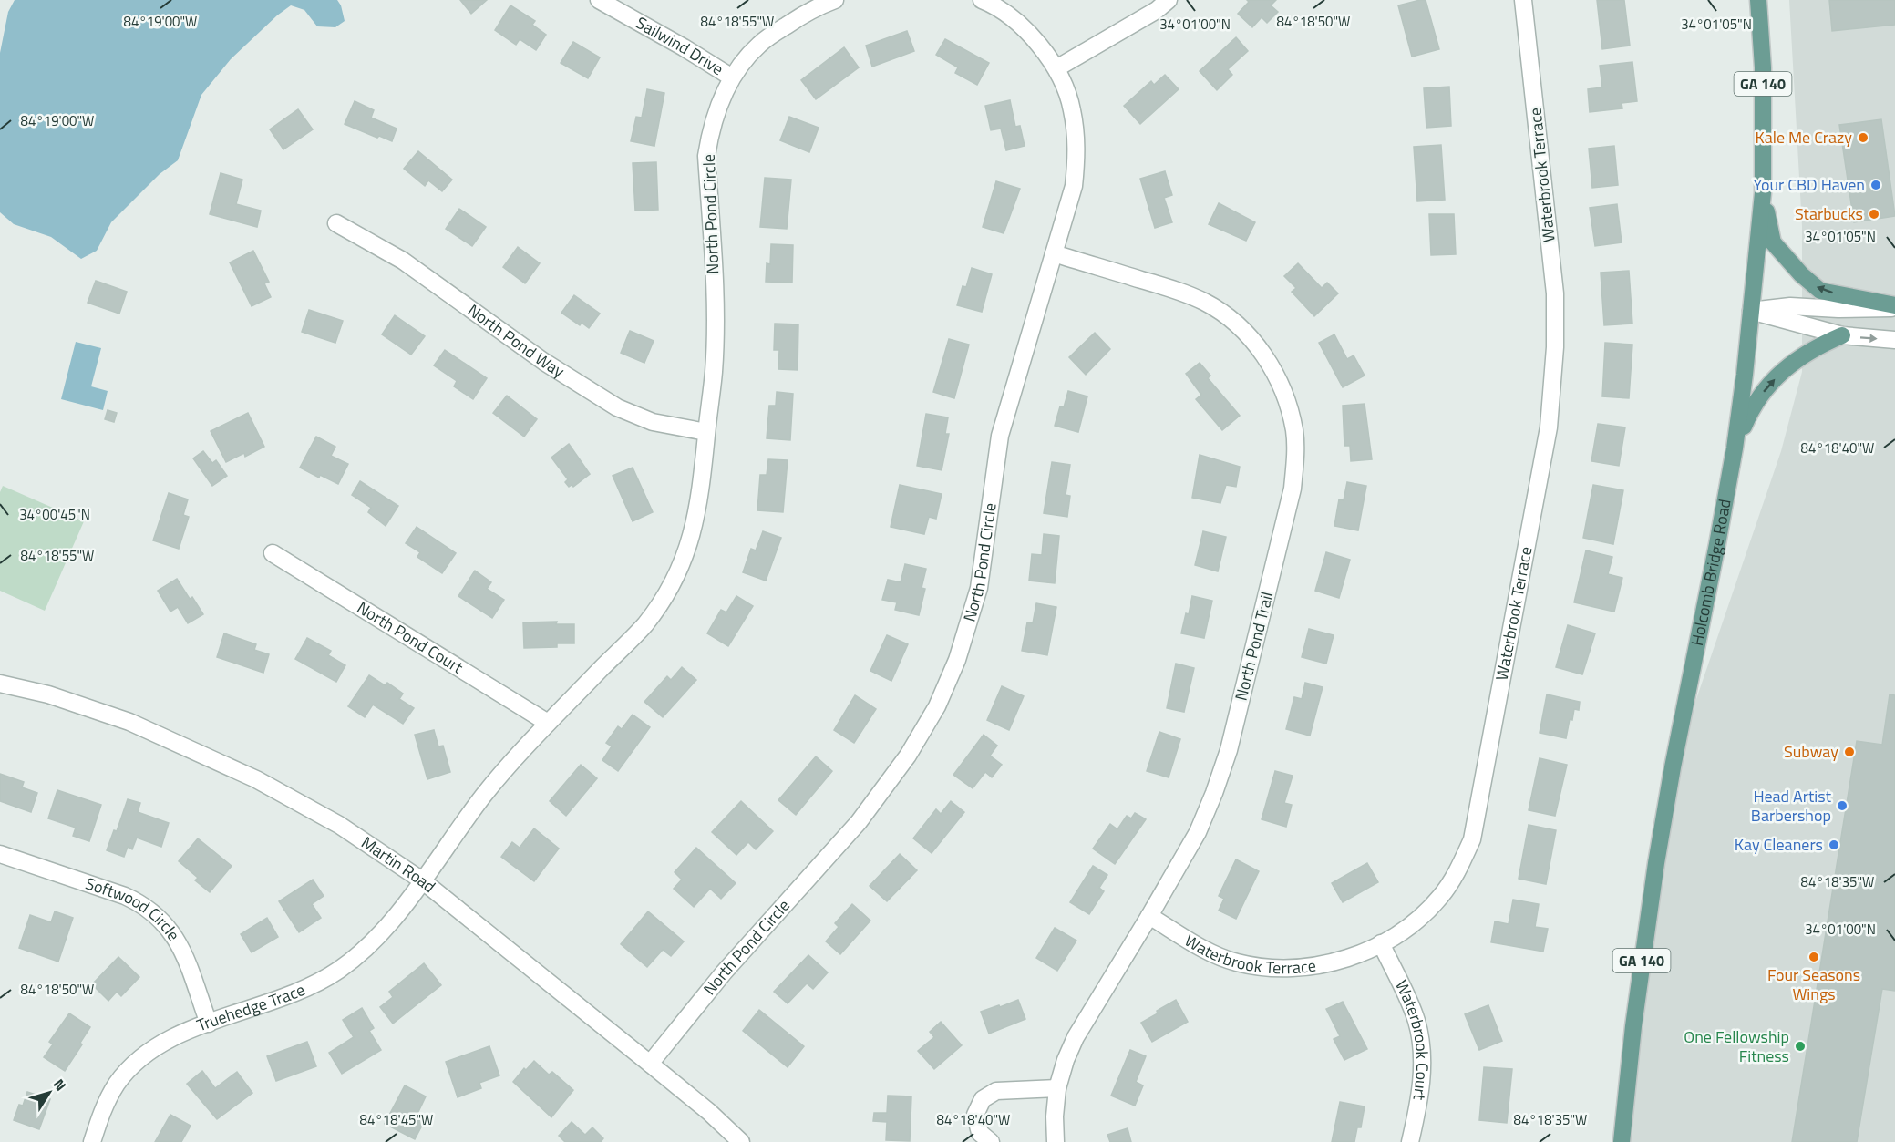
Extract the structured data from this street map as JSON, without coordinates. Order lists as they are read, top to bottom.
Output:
{
  "streets": {
    "main road": ["GA 140", "Holcomb Bridge Road"],
    "street": [
      "Sailwind Drive",
      "Waterbrook Terrace",
      "North Pond Circle",
      "North Pond Way",
      "North Pond Court",
      "North Pond Trail",
      "Martin Road",
      "Softwood Circle",
      "Truehedge Trace",
      "Waterbrook Court"
    ]
  },
  "crossings": [
    ["Sailwind Drive", "North Pond Circle"],
    ["Waterbrook Terrace", "North Pond Trail"],
    ["Waterbrook Terrace", "Waterbrook Court"],
    ["North Pond Circle", "North Pond Way"],
    ["North Pond Circle", "North Pond Court"],
    ["North Pond Circle", "North Pond Trail"],
    ["North Pond Circle", "Martin Road"],
    ["North Pond Circle", "Truehedge Trace"],
    ["Martin Road", "Truehedge Trace"],
    ["Softwood Circle", "Truehedge Trace"]
  ],
  "places": [
    "Kale Me Crazy",
    "Your CBD Haven",
    "Starbucks",
    "Subway",
    "Head Artist Barbershop",
    "Kay Cleaners",
    "Four Seasons Wings",
    "One Fellowship Fitness"
  ],
  "north": "top right",
  "coordinates": [
    "84°19'00\"W",
    "84°18'55\"W",
    "84°18'50\"W",
    "34°01'00\"N",
    "34°01'05\"N",
    "84°18'40\"W",
    "34°00'45\"N",
    "84°18'35\"W",
    "84°18'45\"W"
  ]
}
